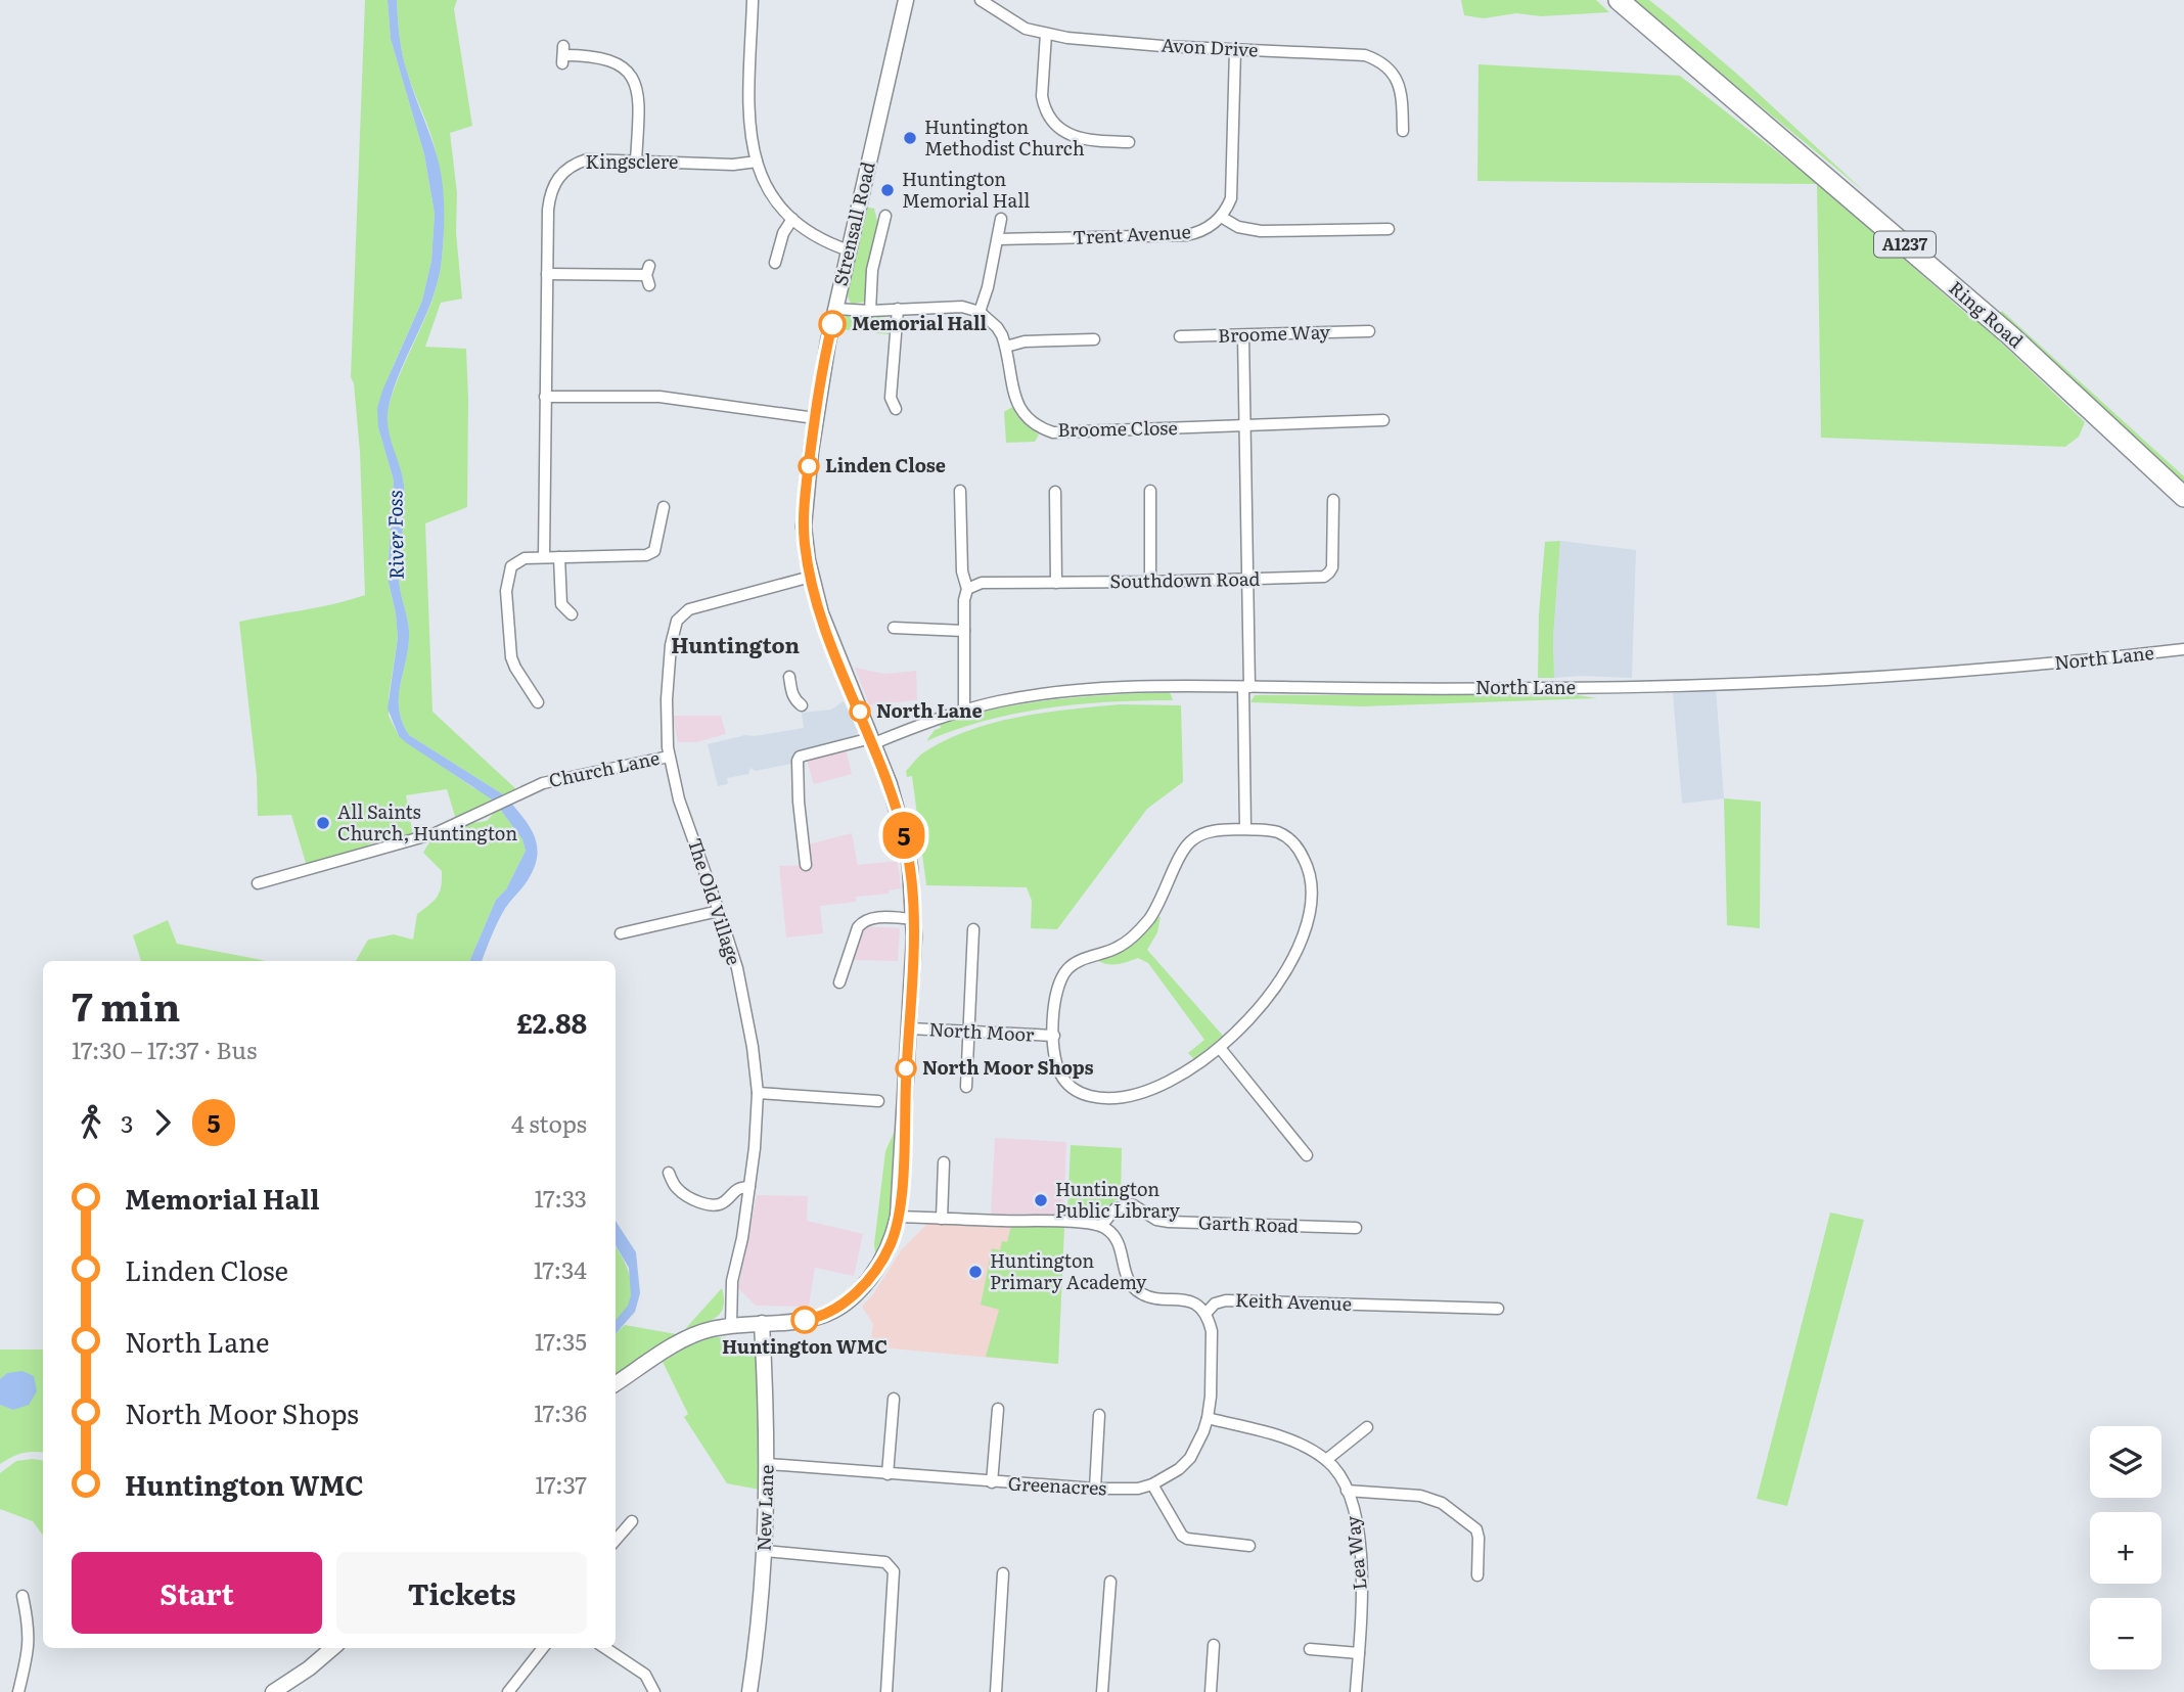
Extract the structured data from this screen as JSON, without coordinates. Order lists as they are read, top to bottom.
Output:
{
  "streets": {
    "highway": ["A1237", "Ring Road"],
    "street": [
      "Avon Drive",
      "Kingsclere",
      "Strensall Road",
      "Trent Avenue",
      "Broome Way",
      "Broome Close",
      "Southdown Road",
      "North Lane",
      "Church Lane",
      "The Old Village",
      "North Moor",
      "Garth Road",
      "Keith Avenue",
      "Greenacres",
      "New Lane",
      "Lea Way"
    ]
  },
  "crossings": [
    ["Strensall Road", "North Lane"],
    ["Strensall Road", "The Old Village"],
    ["Strensall Road", "North Moor"],
    ["Strensall Road", "New Lane"],
    ["Church Lane", "The Old Village"],
    ["Keith Avenue", "Greenacres"],
    ["Greenacres", "New Lane"],
    ["Greenacres", "Lea Way"]
  ],
  "districts": ["Huntington"],
  "water": ["River Foss"],
  "places": [
    "Huntington Methodist Church",
    "Huntington Memorial Hall",
    "Memorial Hall",
    "Linden Close",
    "North Lane",
    "All Saints Church, Huntington",
    "North Moor Shops",
    "Huntington Public Library",
    "Huntington Primary Academy",
    "Huntington WMC"
  ],
  "lines": ["bus line 5"],
  "page": {
    "on_map": "5",
    "heading": ["7 min", "17:30 – 17:37 · Bus", "£2.88"],
    "legs": ["3", "5", "4 stops"],
    "list": [
      {
        "name": "Memorial Hall",
        "value": "17:33"
      },
      {
        "name": "Linden Close",
        "value": "17:34"
      },
      {
        "name": "North Lane",
        "value": "17:35"
      },
      {
        "name": "North Moor Shops",
        "value": "17:36"
      },
      {
        "name": "Huntington WMC",
        "value": "17:37"
      }
    ],
    "map_buttons": ["+", "−"],
    "buttons": ["Start", "Tickets"]
  }
}
